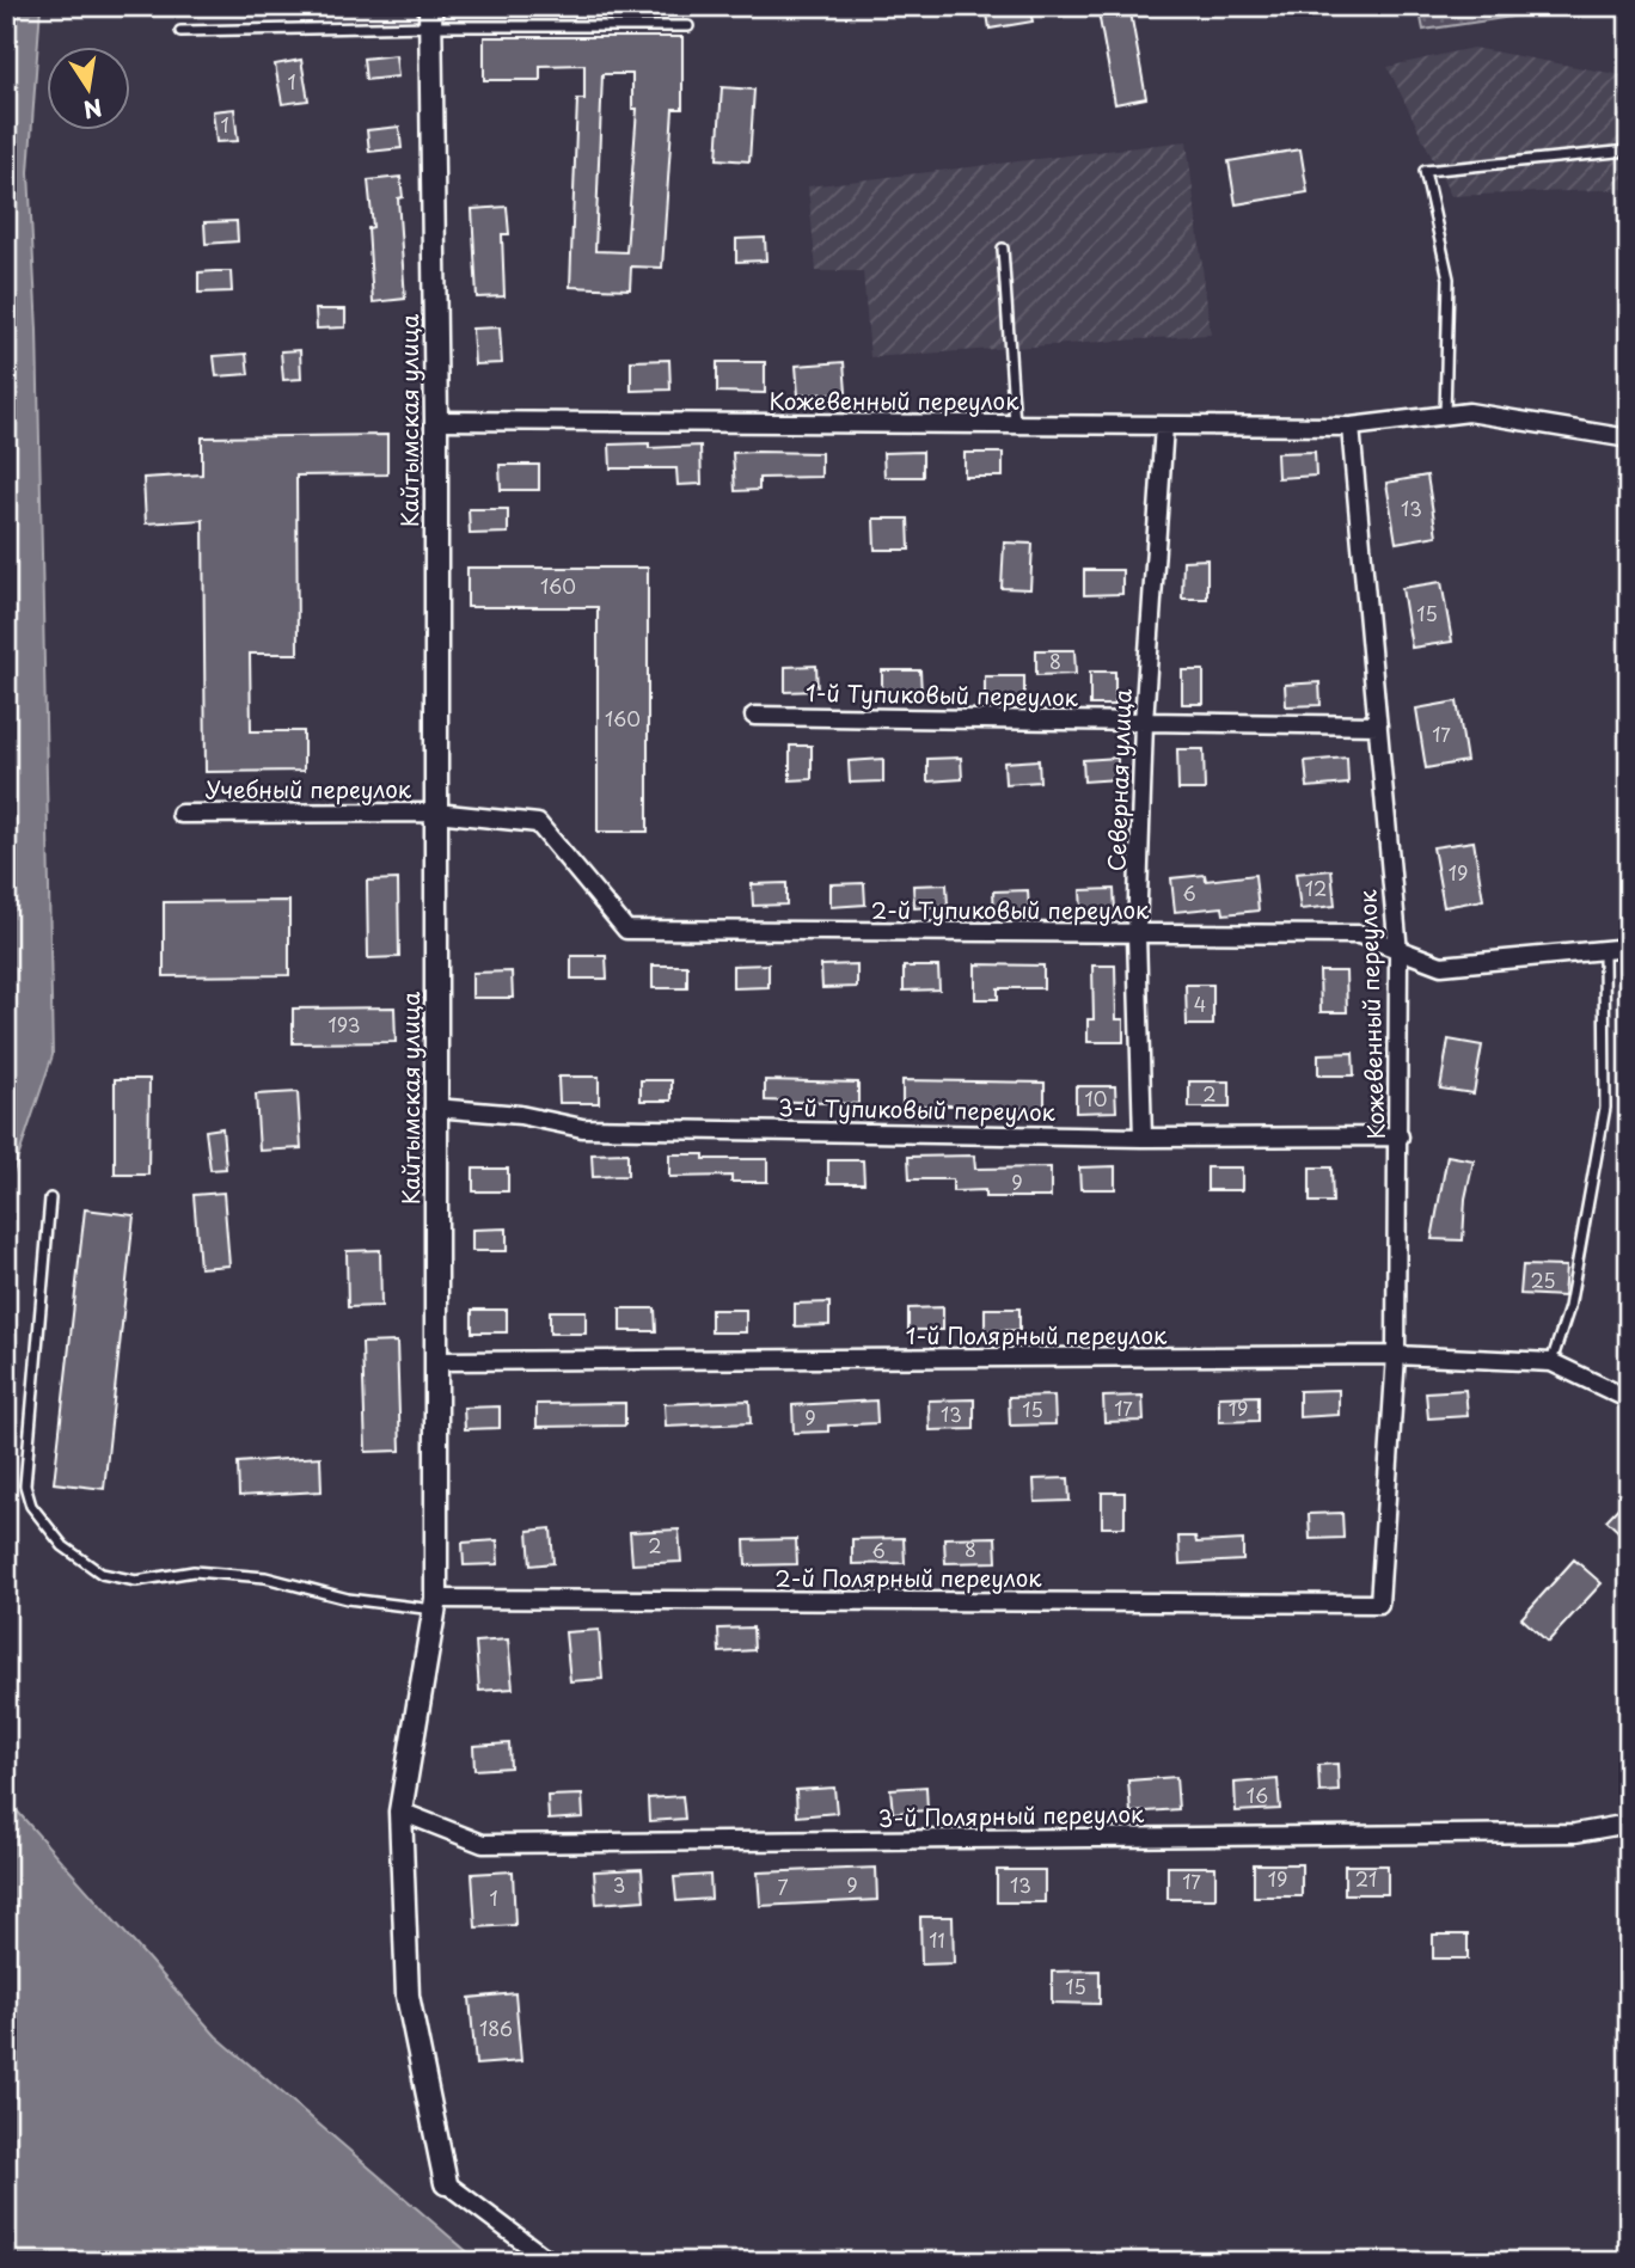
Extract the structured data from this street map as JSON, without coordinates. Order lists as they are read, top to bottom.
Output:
{
  "streets": {
    "street": [
      "Кожевенный переулок",
      "Кайтымская улица",
      "1-й Тупиковый переулок",
      "Северная улица",
      "Учебный переулок",
      "2-й Тупиковый переулок",
      "3-й Тупиковый переулок",
      "1-й Полярный переулок",
      "2-й Полярный переулок",
      "3-й Полярный переулок"
    ]
  },
  "crossings": [
    ["Кожевенный переулок", "Кайтымская улица"],
    ["Кожевенный переулок", "1-й Тупиковый переулок"],
    ["Кожевенный переулок", "Северная улица"],
    ["Кожевенный переулок", "2-й Тупиковый переулок"],
    ["Кожевенный переулок", "3-й Тупиковый переулок"],
    ["Кожевенный переулок", "1-й Полярный переулок"],
    ["Кожевенный переулок", "2-й Полярный переулок"],
    ["Кайтымская улица", "Учебный переулок"],
    ["Кайтымская улица", "2-й Тупиковый переулок"],
    ["Кайтымская улица", "3-й Тупиковый переулок"],
    ["Кайтымская улица", "1-й Полярный переулок"],
    ["Кайтымская улица", "2-й Полярный переулок"],
    ["Кайтымская улица", "3-й Полярный переулок"],
    ["1-й Тупиковый переулок", "Северная улица"],
    ["Северная улица", "2-й Тупиковый переулок"],
    ["Северная улица", "3-й Тупиковый переулок"],
    ["Учебный переулок", "2-й Тупиковый переулок"]
  ],
  "house_numbers": [
    "1",
    "1",
    "13",
    "160",
    "15",
    "8",
    "160",
    "17",
    "19",
    "12",
    "6",
    "4",
    "193",
    "2",
    "10",
    "9",
    "25",
    "17",
    "19",
    "15",
    "13",
    "9",
    "2",
    "8",
    "6",
    "16",
    "19",
    "21",
    "17",
    "3",
    "9",
    "13",
    "7",
    "1",
    "11",
    "15",
    "186"
  ],
  "north": "bottom"
}
